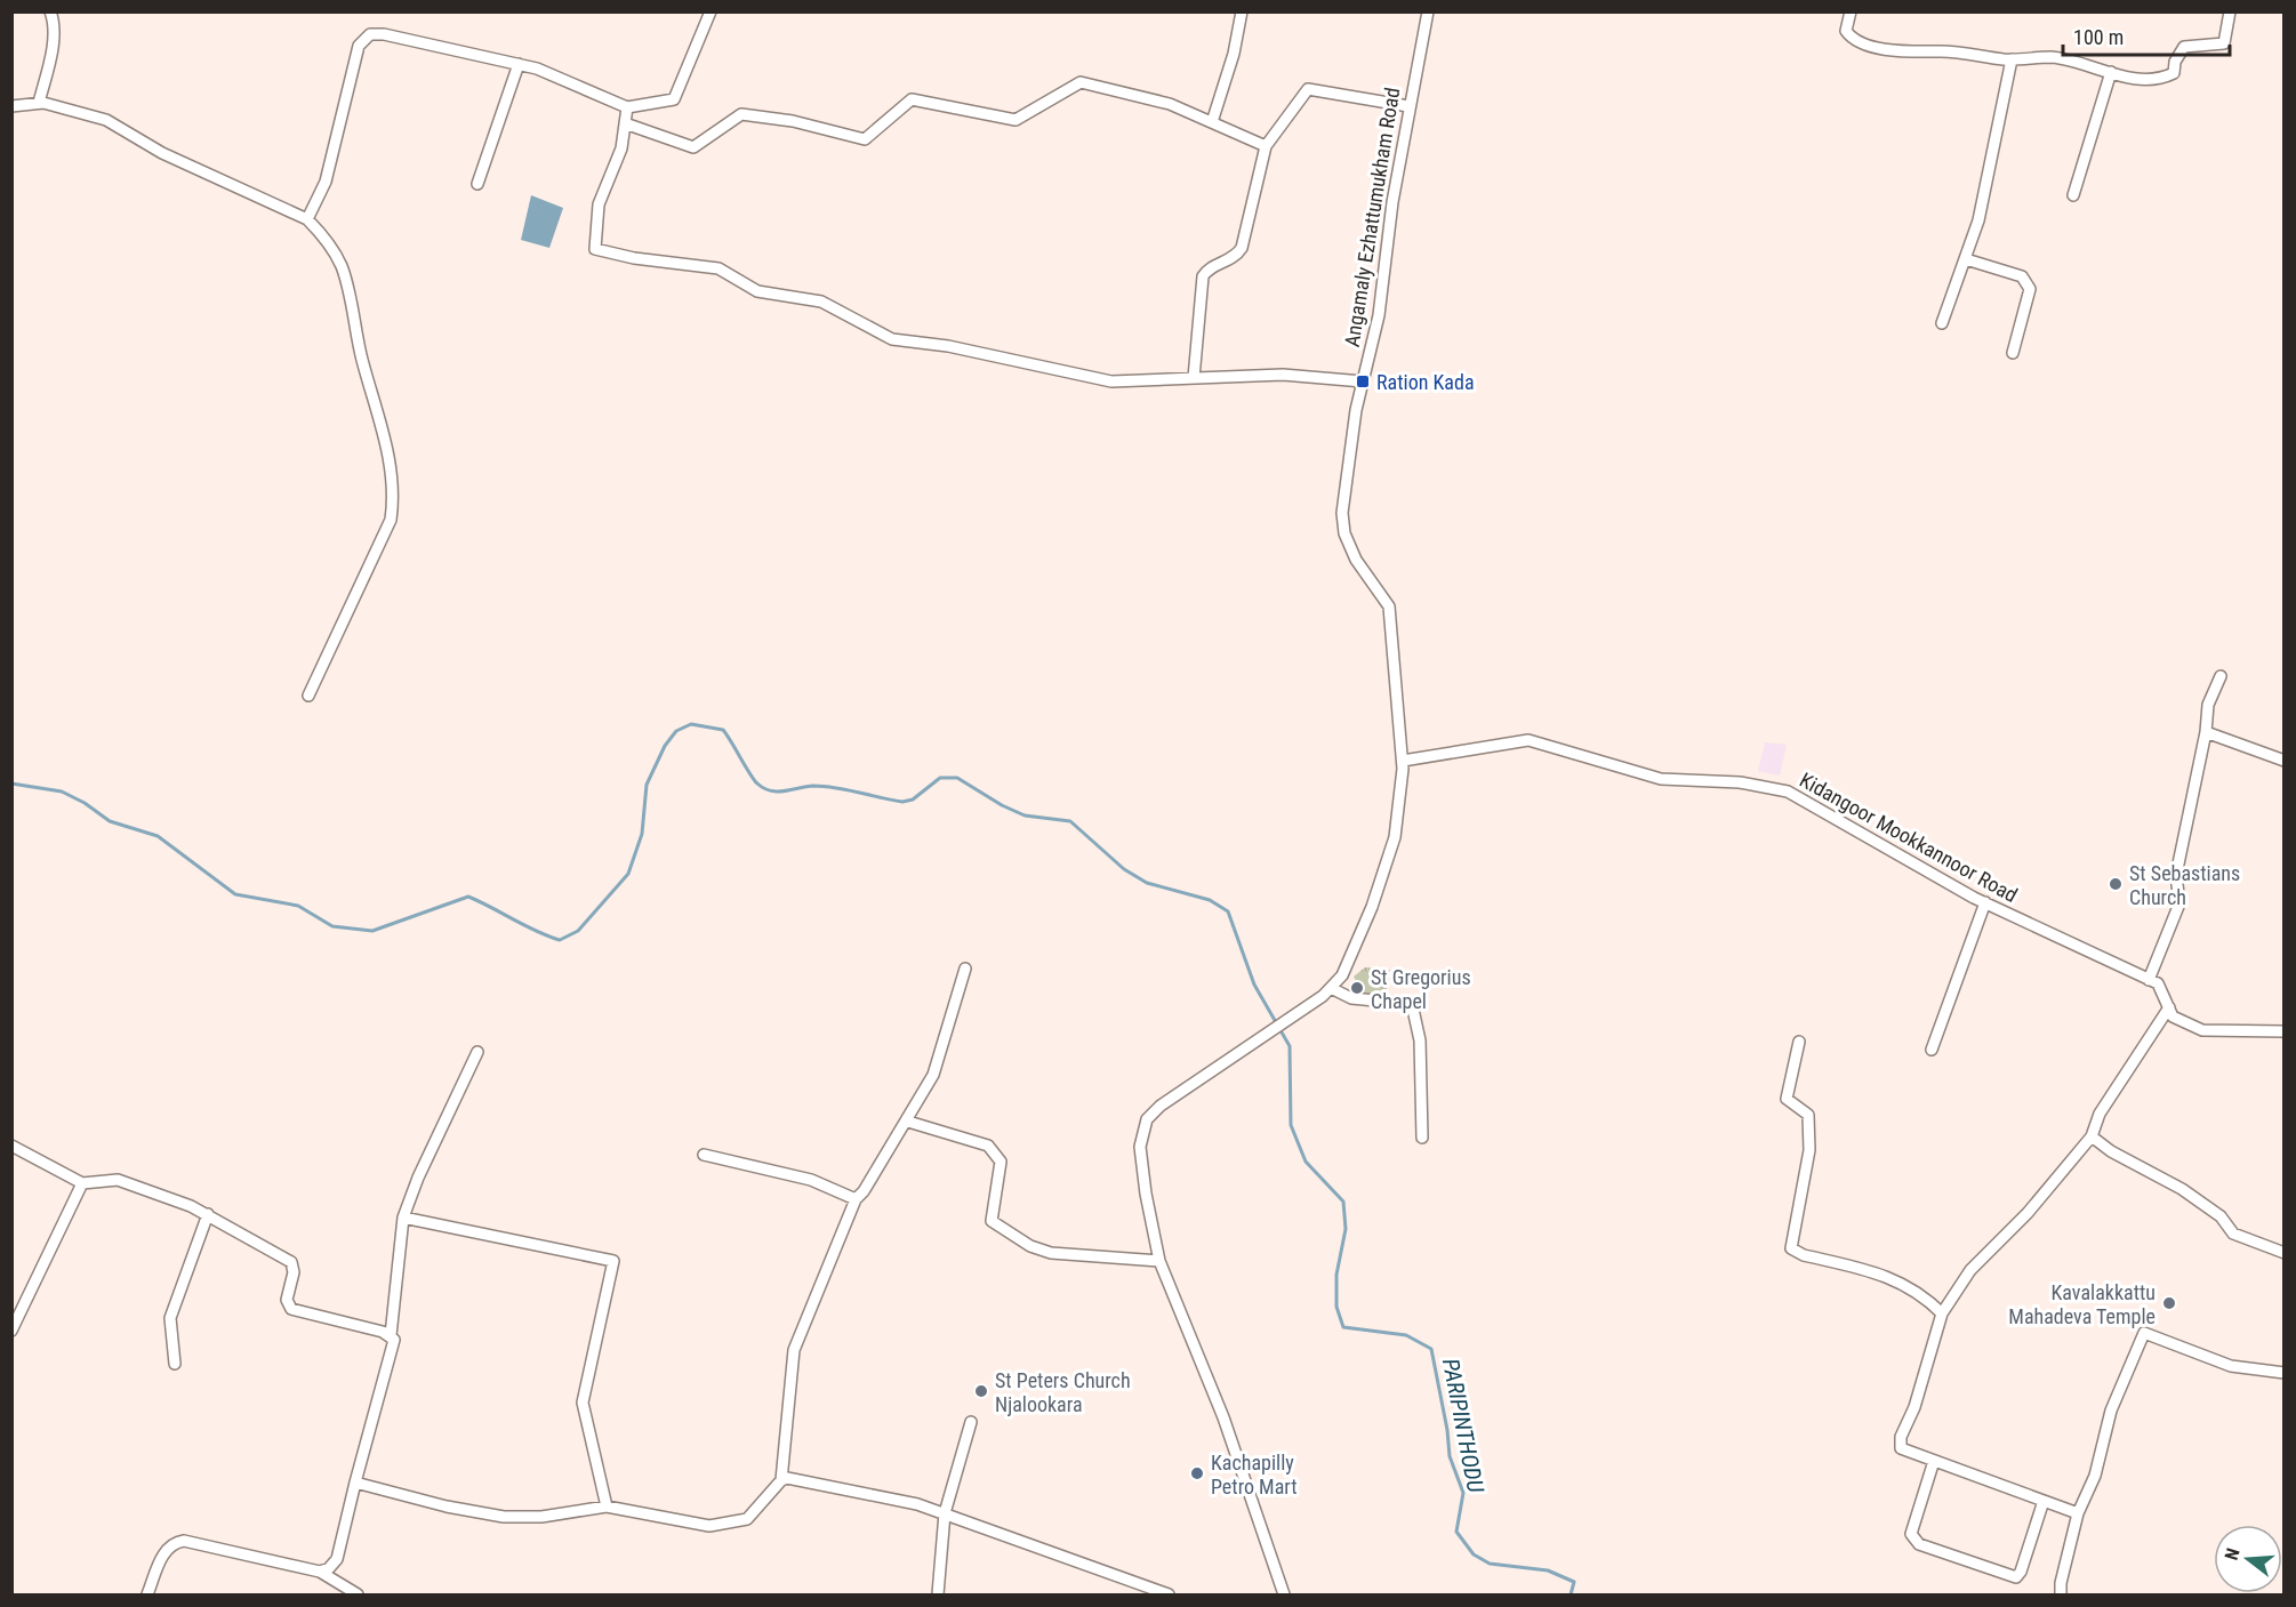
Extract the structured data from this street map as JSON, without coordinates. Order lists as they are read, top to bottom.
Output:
{
  "streets": {
    "street": ["Angamaly Ezhattumukham Road", "Kidangoor Mookkannoor Road"]
  },
  "crossings": [
    ["Angamaly Ezhattumukham Road", "Kidangoor Mookkannoor Road"]
  ],
  "water": ["PARIPINTHODU"],
  "places": {
    "transit": ["Ration Kada"],
    "other": [
      "St Sebastians Church",
      "St Gregorius Chapel",
      "Kavalakkattu Mahadeva Temple",
      "St Peters Church Njalookara",
      "Kachapilly Petro Mart"
    ]
  },
  "scale_bar": "100 m",
  "north": "left"
}
